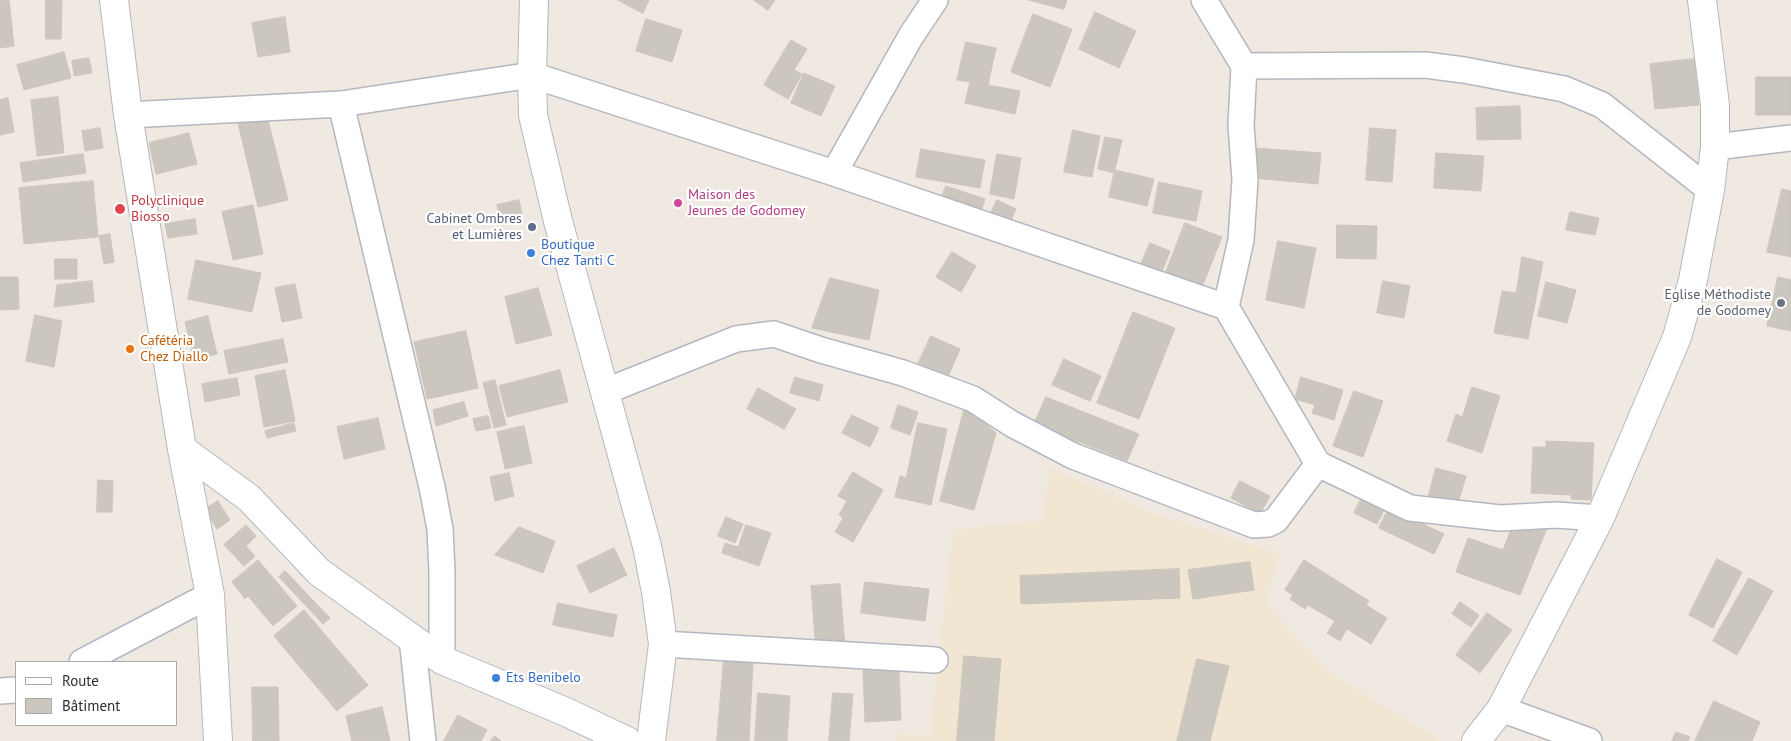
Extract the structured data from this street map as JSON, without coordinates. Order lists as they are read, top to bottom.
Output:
{
  "places": [
    "Maison des Jeunes de Godomey",
    "Polyclinique Biosso",
    "Cabinet Ombres et Lumières",
    "Boutique Chez Tanti C",
    "Eglise Méthodiste de Godomey",
    "Cafétéria Chez Diallo",
    "Ets Benibelo"
  ],
  "legend": ["Route", "Bâtiment"]
}
